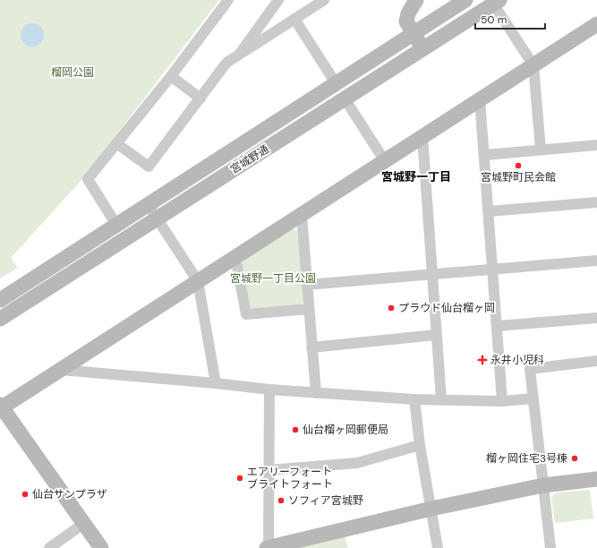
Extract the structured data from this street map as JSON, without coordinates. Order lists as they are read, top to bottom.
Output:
{
  "streets": {
    "street": ["宮城野通"]
  },
  "districts": ["宮城野一丁目"],
  "parks": ["榴岡公園", "宮城野一丁目公園"],
  "places": {
    "other": [
      "宮城野町民会館",
      "プラウド仙台榴ヶ岡",
      "仙台榴ヶ岡郵便局",
      "榴ヶ岡住宅3号棟",
      "エアリーフォート ブライトフォート",
      "仙台サンプラザ",
      "ソフィア宮城野"
    ],
    "health": ["永井小児科"]
  },
  "scale_bar": "50 m"
}
